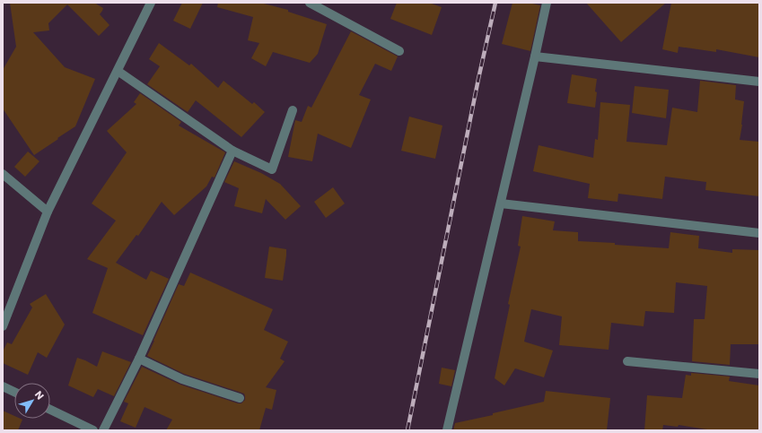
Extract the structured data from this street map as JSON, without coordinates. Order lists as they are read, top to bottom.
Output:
{
  "north": "top right"
}
